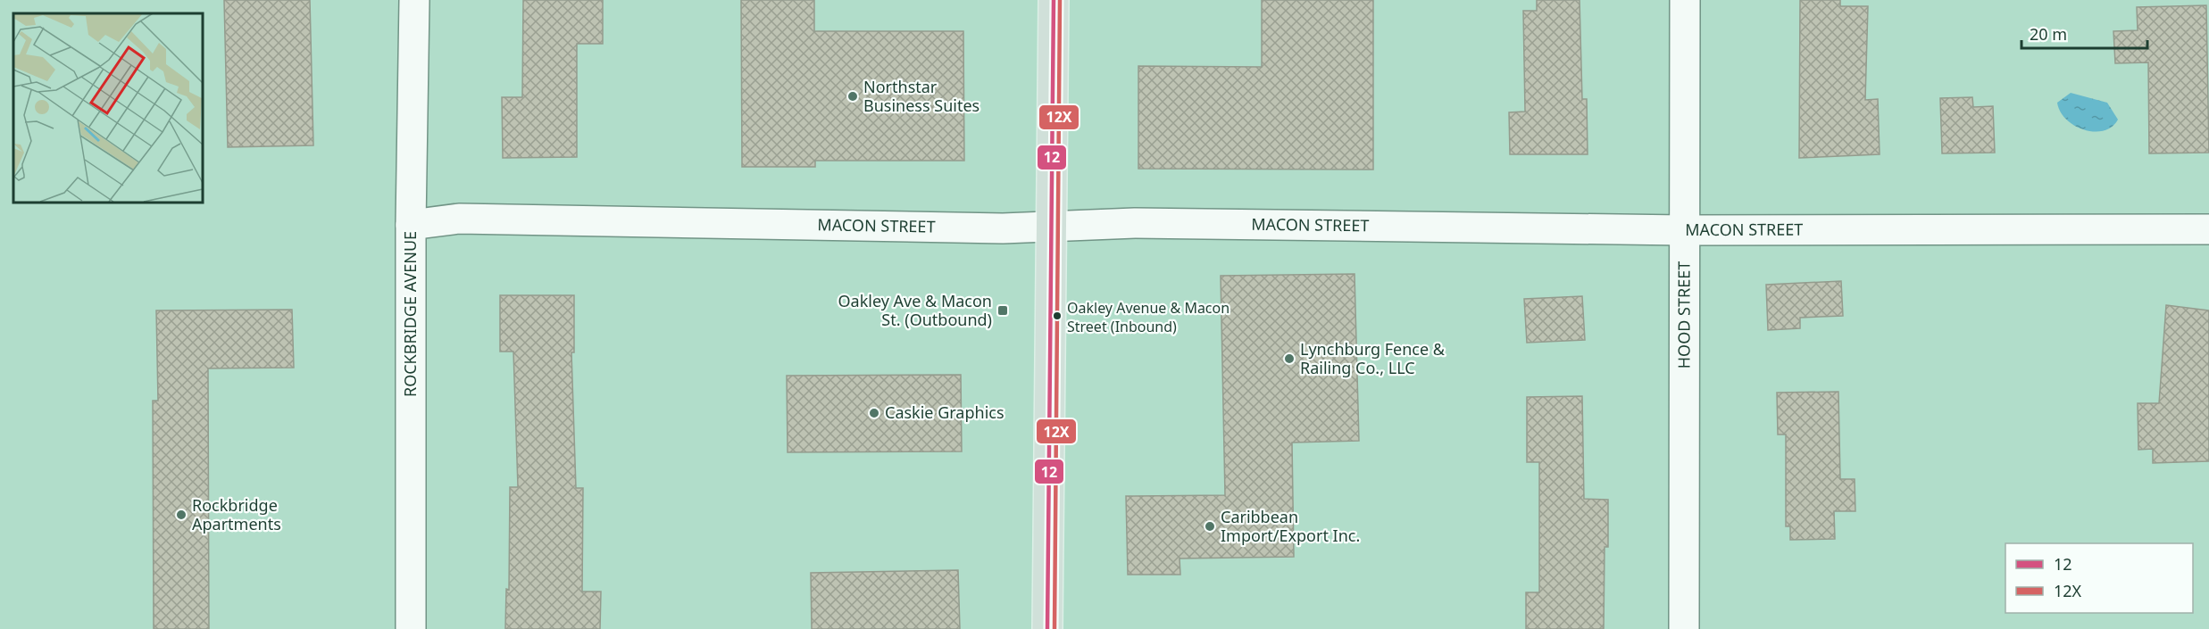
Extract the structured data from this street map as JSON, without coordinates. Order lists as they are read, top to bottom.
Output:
{
  "streets": {
    "street": ["MACON STREET", "ROCKBRIDGE AVENUE", "HOOD STREET"]
  },
  "crossings": [
    ["MACON STREET", "ROCKBRIDGE AVENUE"],
    ["MACON STREET", "HOOD STREET"]
  ],
  "places": {
    "other": [
      "Northstar Business Suites",
      "Oakley Avenue & Macon Street (Inbound)",
      "Lynchburg Fence & Railing Co., LLC",
      "Caskie Graphics",
      "Rockbridge Apartments",
      "Caribbean Import/Export Inc."
    ],
    "transit": ["Oakley Ave & Macon St. (Outbound)"]
  },
  "lines": ["transit line 12", "transit line 12X"],
  "legend": ["12", "12X"],
  "scale_bar": "20 m"
}
